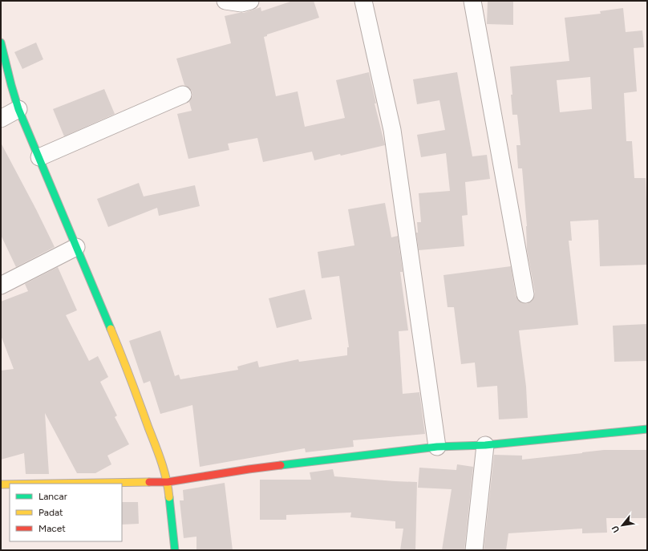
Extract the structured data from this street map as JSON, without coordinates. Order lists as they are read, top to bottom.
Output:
{
  "legend": ["Lancar", "Padat", "Macet"],
  "north": "bottom left"
}
